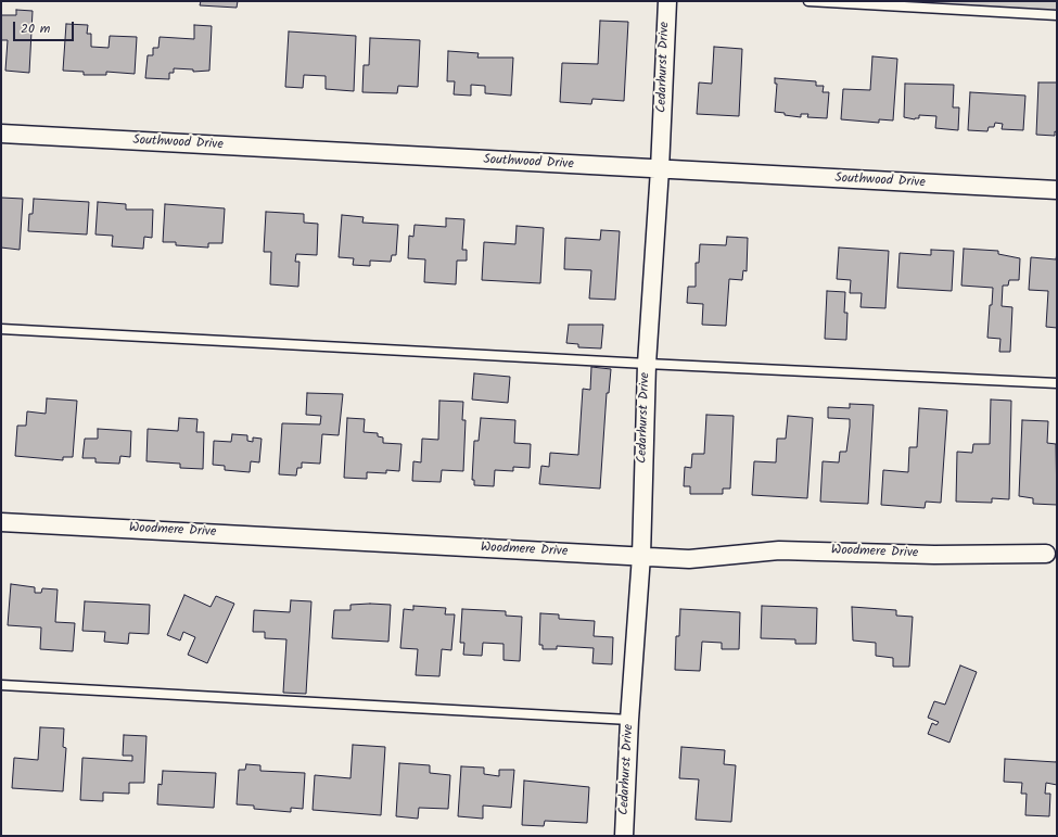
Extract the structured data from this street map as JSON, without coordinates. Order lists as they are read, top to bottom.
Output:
{
  "streets": {
    "street": ["Cedarhurst Drive", "Southwood Drive", "Woodmere Drive"]
  },
  "crossings": [
    ["Cedarhurst Drive", "Southwood Drive"],
    ["Cedarhurst Drive", "Woodmere Drive"]
  ],
  "scale_bar": "20 m"
}
